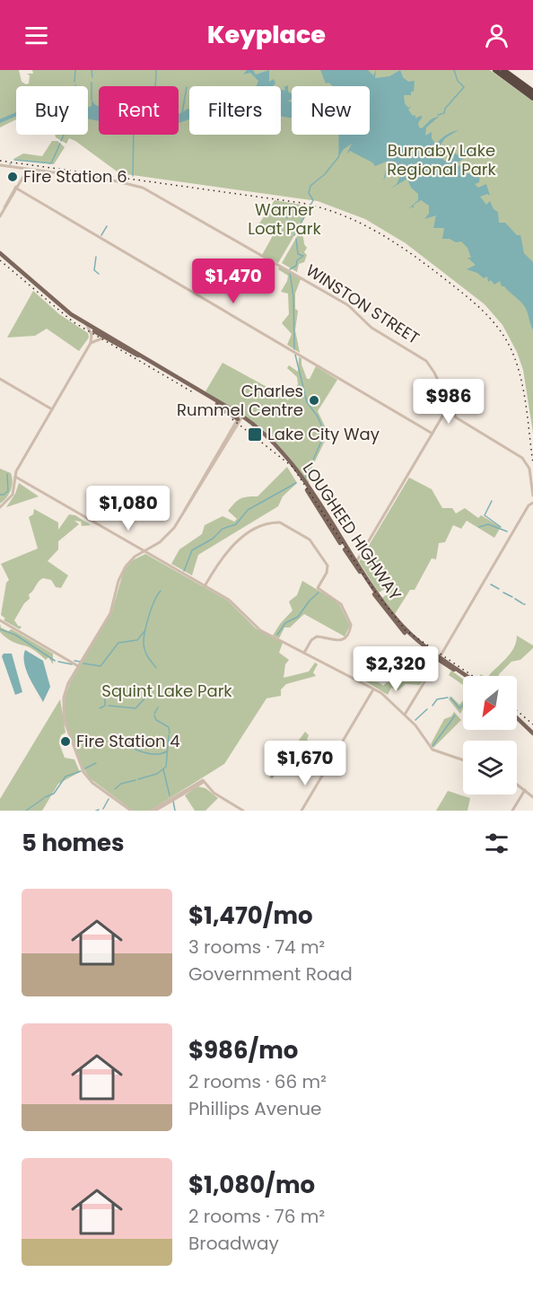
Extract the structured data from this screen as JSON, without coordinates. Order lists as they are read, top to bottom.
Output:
{
  "streets": {
    "main road": ["LOUGHEED HIGHWAY"],
    "street": ["WINSTON STREET"]
  },
  "parks": ["Burnaby Lake Regional Park", "Warner Loat Park", "Squint Lake Park"],
  "places": {
    "other": ["Fire Station 6", "Charles Rummel Centre", "Fire Station 4"],
    "transit": ["Lake City Way"]
  },
  "north": "bottom left",
  "page": {
    "header": "Keyplace",
    "chip": [
      "Buy",
      "Rent",
      "Filters",
      "New"
    ],
    "price": [
      "$1,470",
      "$986",
      "$1,080",
      "$2,320",
      "$1,670"
    ],
    "heading": "5 homes",
    "list": [
      {
        "name": "$1,470/mo",
        "note": "3 rooms · 74 m² · Government Road"
      },
      {
        "name": "$986/mo",
        "note": "2 rooms · 66 m² · Phillips Avenue"
      },
      {
        "name": "$1,080/mo",
        "note": "2 rooms · 76 m² · Broadway"
      }
    ]
  }
}
